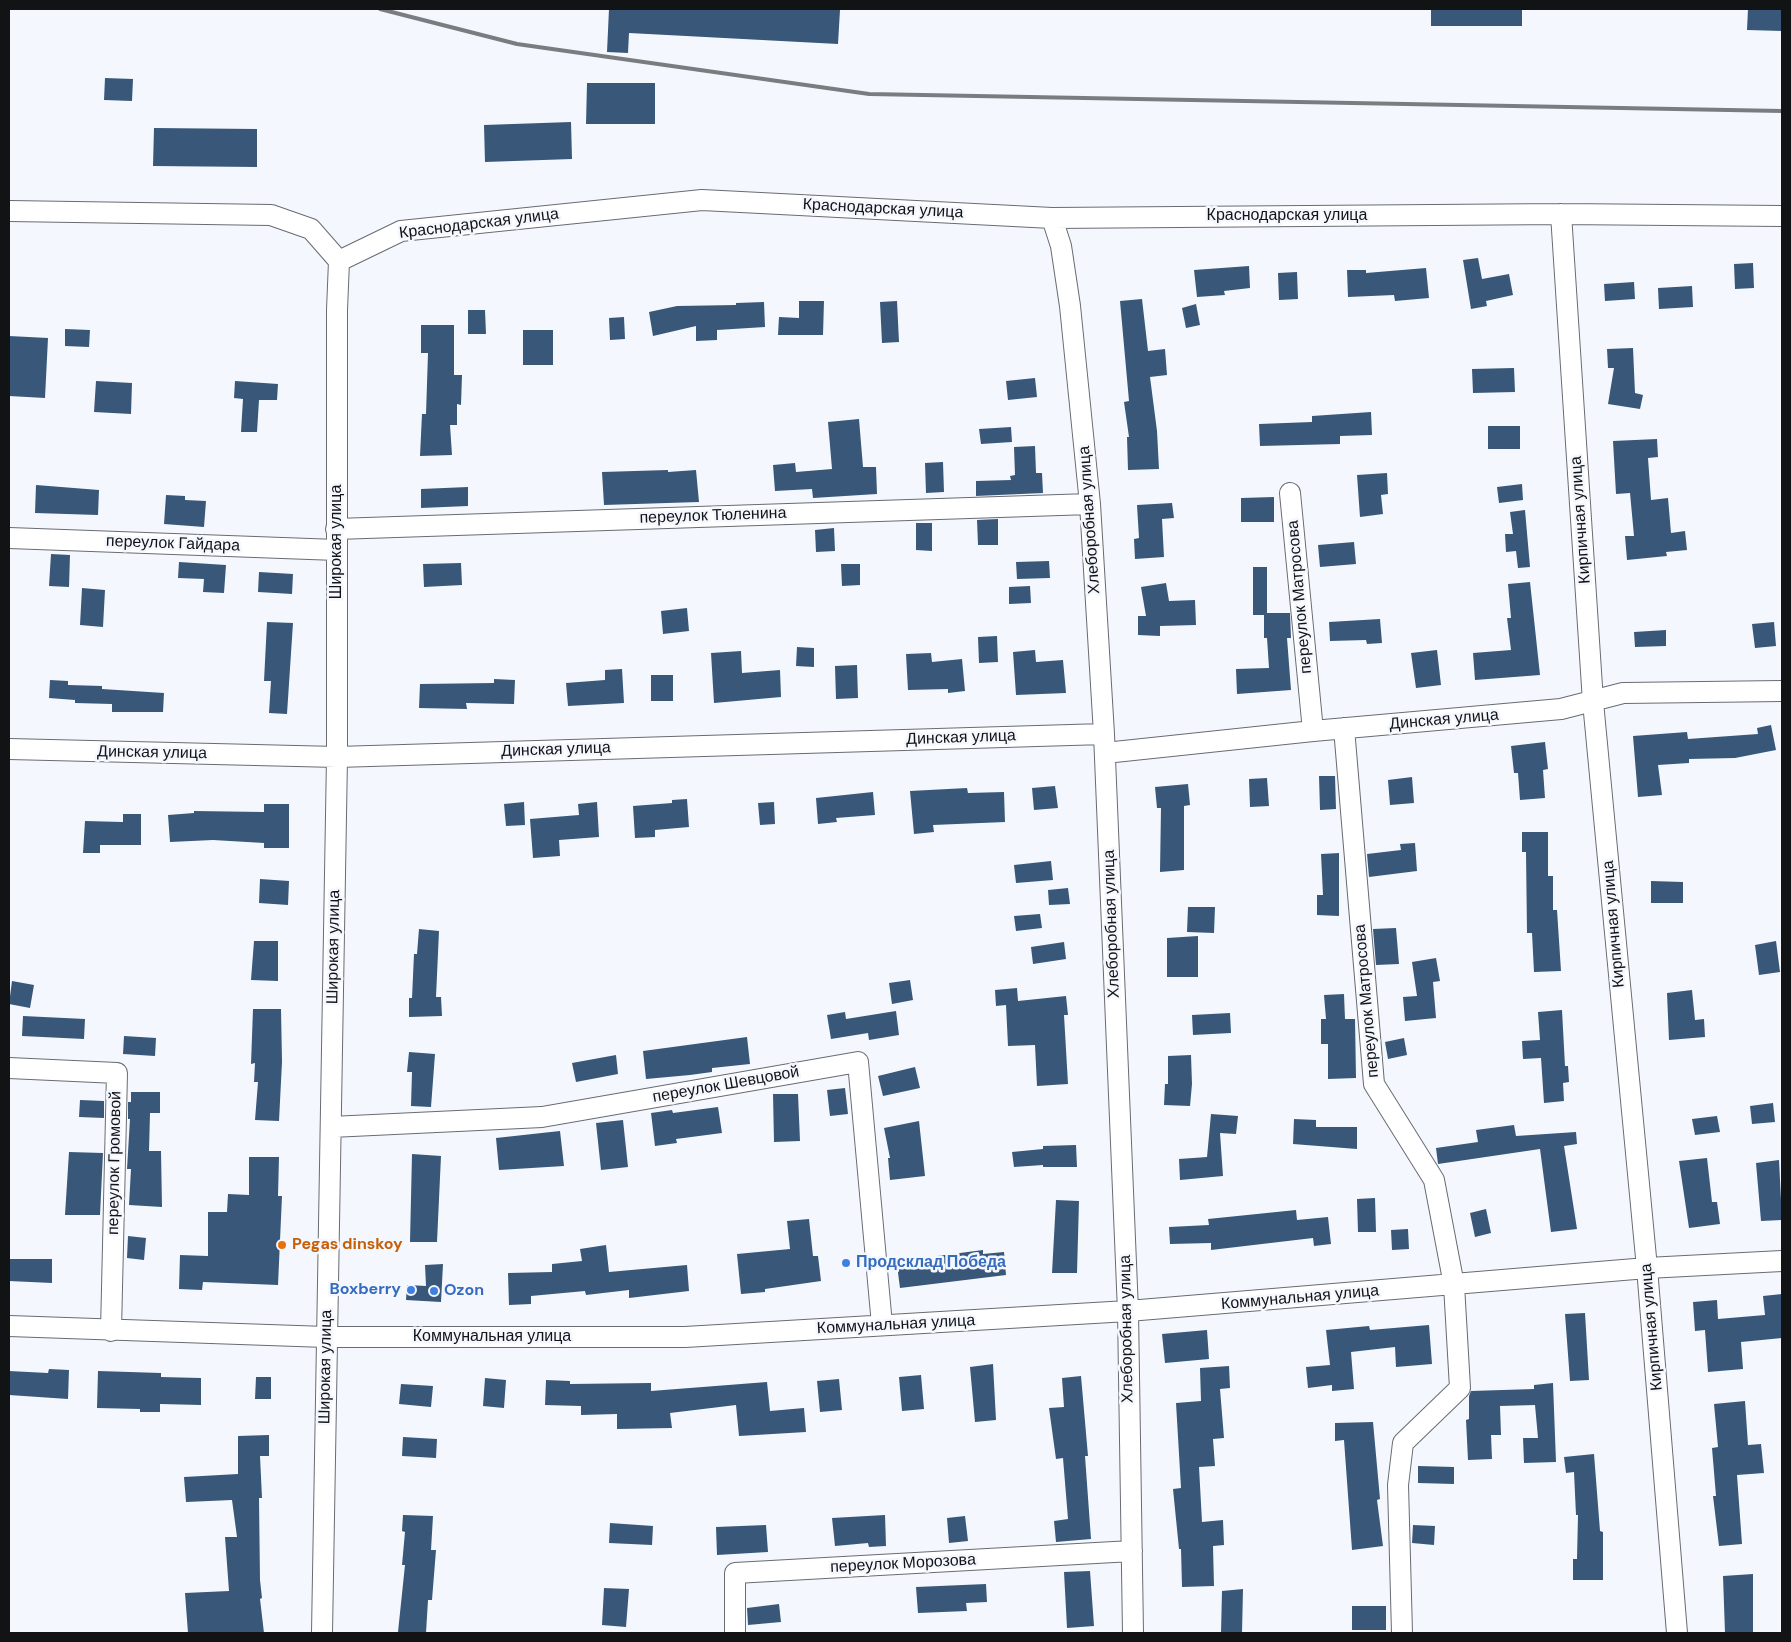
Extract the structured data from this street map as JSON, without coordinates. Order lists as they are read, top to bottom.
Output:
{
  "streets": {
    "street": [
      "Краснодарская улица",
      "переулок Тюленина",
      "Хлеборобная улица",
      "Кирпичная улица",
      "Широкая улица",
      "переулок Гайдара",
      "переулок Матросова",
      "Динская улица",
      "переулок Шевцовой",
      "переулок Громовой",
      "Коммунальная улица",
      "переулок Морозова"
    ]
  },
  "crossings": [
    ["Краснодарская улица", "Хлеборобная улица"],
    ["Краснодарская улица", "Кирпичная улица"],
    ["Краснодарская улица", "Широкая улица"],
    ["переулок Тюленина", "Хлеборобная улица"],
    ["переулок Тюленина", "Широкая улица"],
    ["Хлеборобная улица", "Динская улица"],
    ["Хлеборобная улица", "Коммунальная улица"],
    ["Хлеборобная улица", "переулок Морозова"],
    ["Кирпичная улица", "Динская улица"],
    ["Кирпичная улица", "Коммунальная улица"],
    ["Широкая улица", "переулок Гайдара"],
    ["Широкая улица", "Динская улица"],
    ["Широкая улица", "переулок Шевцовой"],
    ["Широкая улица", "Коммунальная улица"],
    ["переулок Матросова", "Динская улица"],
    ["переулок Матросова", "Коммунальная улица"],
    ["переулок Шевцовой", "Коммунальная улица"],
    ["переулок Громовой", "Коммунальная улица"]
  ],
  "places": [
    "Pegas dinskoy",
    "Продсклад Победа",
    "Boxberry",
    "Ozon"
  ]
}
